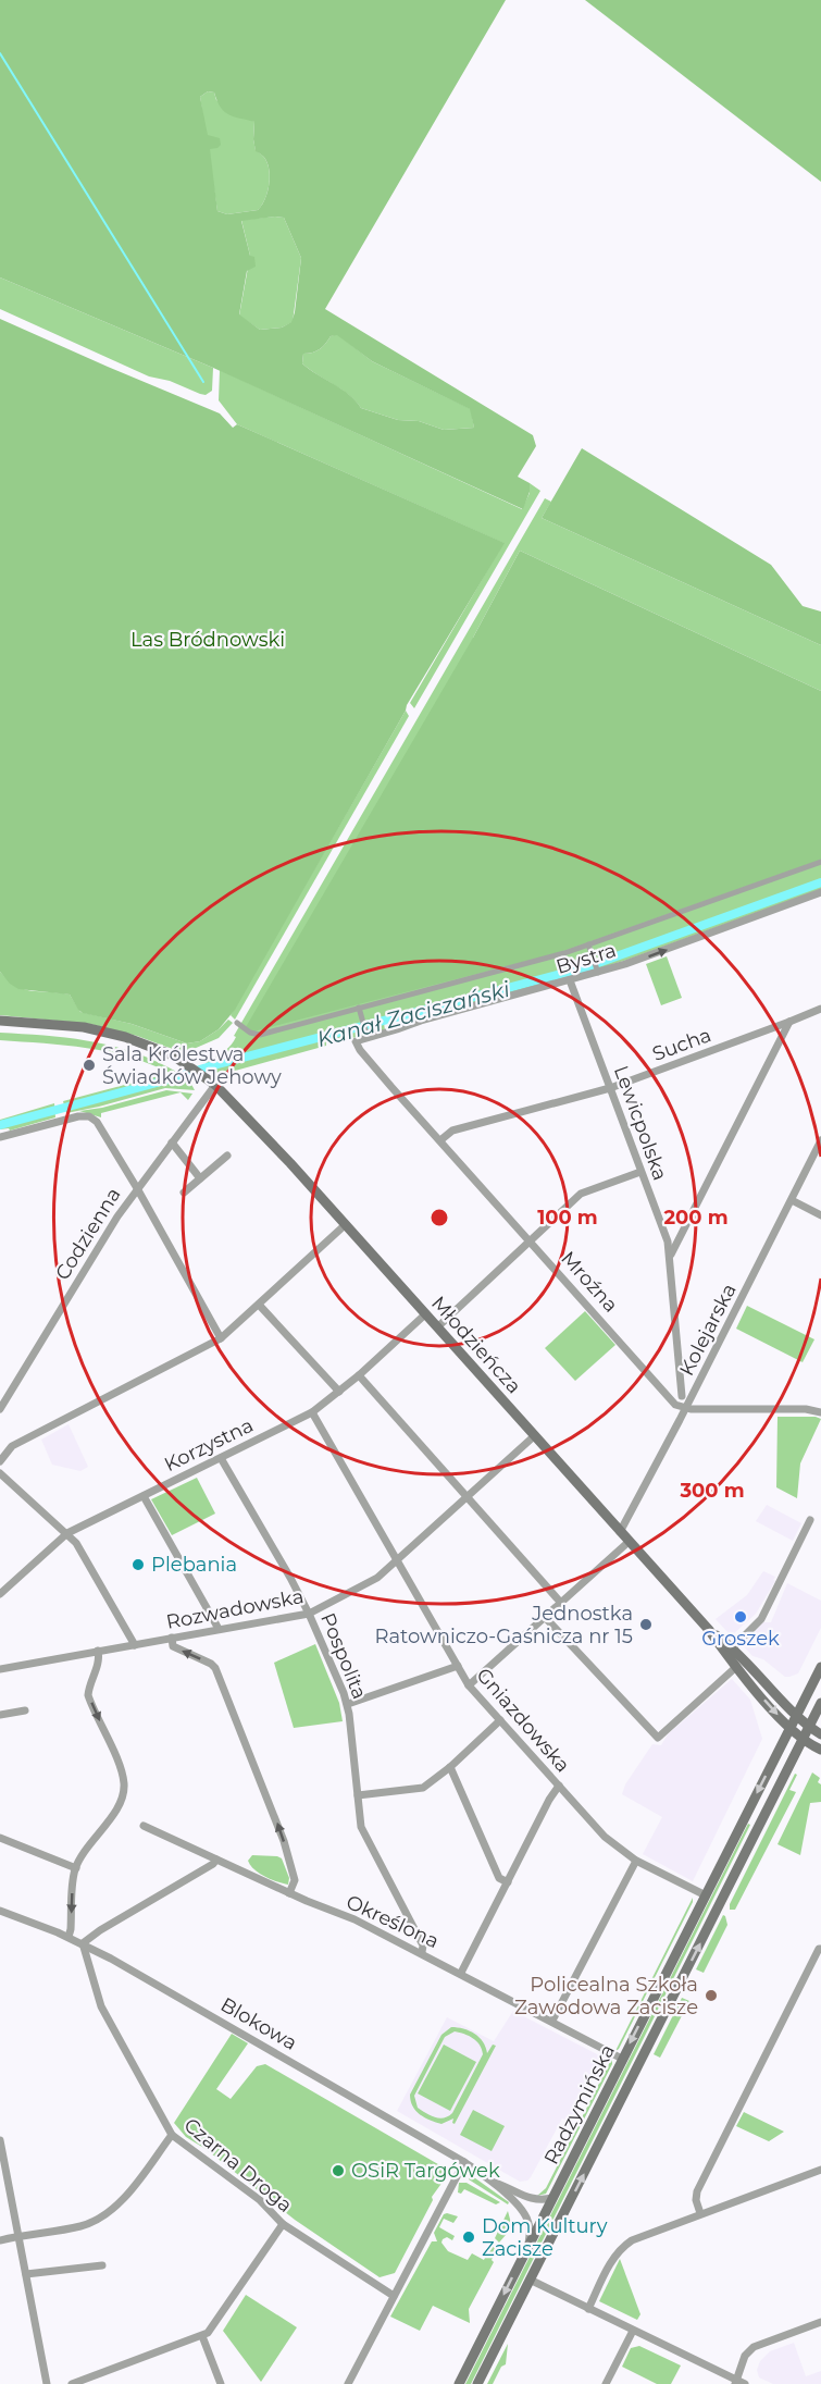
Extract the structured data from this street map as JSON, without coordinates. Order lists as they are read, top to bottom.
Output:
{
  "streets": {
    "main road": ["Młodzieńcza", "Radzymińska"],
    "street": [
      "Bystra",
      "Sucha",
      "Lewicpolska",
      "Codzienna",
      "Mroźna",
      "Kolejarska",
      "Korzystna",
      "Rozwadowska",
      "Pospolita",
      "Gniazdowska",
      "Określona",
      "Blokowa",
      "Czarna Droga"
    ]
  },
  "crossings": [
    ["Bystra", "Lewicpolska"],
    ["Bystra", "Mroźna"],
    ["Sucha", "Lewicpolska"],
    ["Sucha", "Mroźna"],
    ["Codzienna", "Młodzieńcza"],
    ["Mroźna", "Kolejarska"],
    ["Kolejarska", "Młodzieńcza"],
    ["Młodzieńcza", "Korzystna"],
    ["Młodzieńcza", "Rozwadowska"],
    ["Młodzieńcza", "Radzymińska"],
    ["Korzystna", "Pospolita"],
    ["Korzystna", "Gniazdowska"],
    ["Rozwadowska", "Pospolita"],
    ["Rozwadowska", "Gniazdowska"],
    ["Pospolita", "Określona"],
    ["Gniazdowska", "Radzymińska"],
    ["Określona", "Radzymińska"],
    ["Blokowa", "Radzymińska"],
    ["Blokowa", "Czarna Droga"]
  ],
  "water": ["Kanał Zaciszański"],
  "parks": ["Las Bródnowski"],
  "places": [
    "Sala Królestwa Świadków Jehowy",
    "Plebania",
    "Groszek",
    "Jednostka Ratowniczo-Gaśnicza nr 15",
    "Policealna Szkoła Zawodowa Zacisze",
    "OSiR Targówek",
    "Dom Kultury Zacisze"
  ],
  "rings": ["100 m", "200 m", "300 m"]
}
